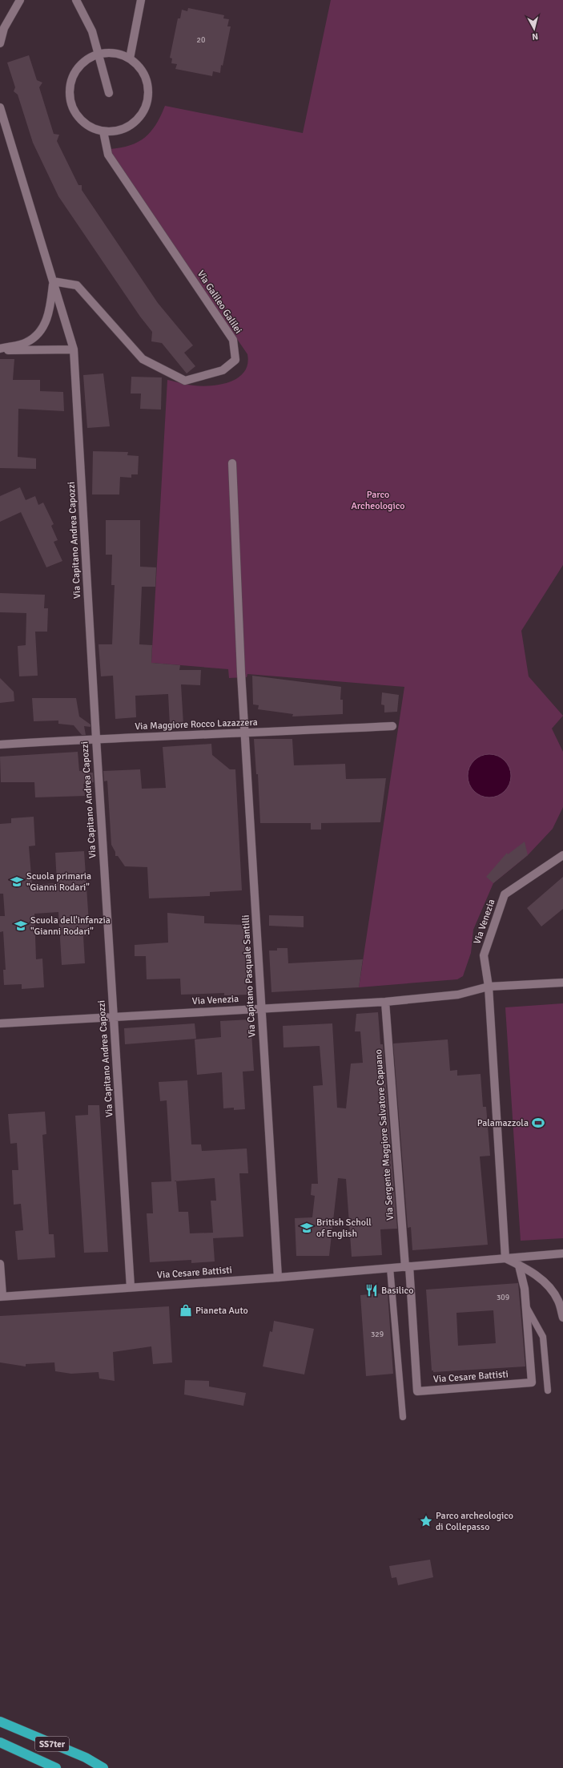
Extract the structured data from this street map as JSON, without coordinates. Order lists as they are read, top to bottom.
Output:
{
  "streets": {
    "highway": ["SS7ter"],
    "street": [
      "Via Galileo Galilei",
      "Via Capitano Andrea Capozzi",
      "Via Maggiore Rocco Lazazzera",
      "Via Venezia",
      "Via Capitano Pasquale Santilli",
      "Via Sergente Maggiore Salvatore Capuano",
      "Via Cesare Battisti"
    ]
  },
  "crossings": [
    ["Via Capitano Andrea Capozzi", "Via Maggiore Rocco Lazazzera"],
    ["Via Capitano Andrea Capozzi", "Via Venezia"],
    ["Via Capitano Andrea Capozzi", "Via Cesare Battisti"],
    ["Via Maggiore Rocco Lazazzera", "Via Capitano Pasquale Santilli"],
    ["Via Venezia", "Via Capitano Pasquale Santilli"],
    ["Via Venezia", "Via Sergente Maggiore Salvatore Capuano"],
    ["Via Capitano Pasquale Santilli", "Via Cesare Battisti"],
    ["Via Sergente Maggiore Salvatore Capuano", "Via Cesare Battisti"]
  ],
  "parks": ["Parco Archeologico"],
  "places": {
    "school or university": ["Scuola primaria \"Gianni Rodari\"", "Scuola dell'infanzia \"Gianni Rodari\"", "British Scholl of English"],
    "sports": ["Palamazzola"],
    "restaurant": ["Basilico"],
    "shop": ["Pianeta Auto"],
    "place": ["Parco archeologico di Collepasso"]
  },
  "house_numbers": ["20", "309", "329"],
  "north": "bottom"
}
